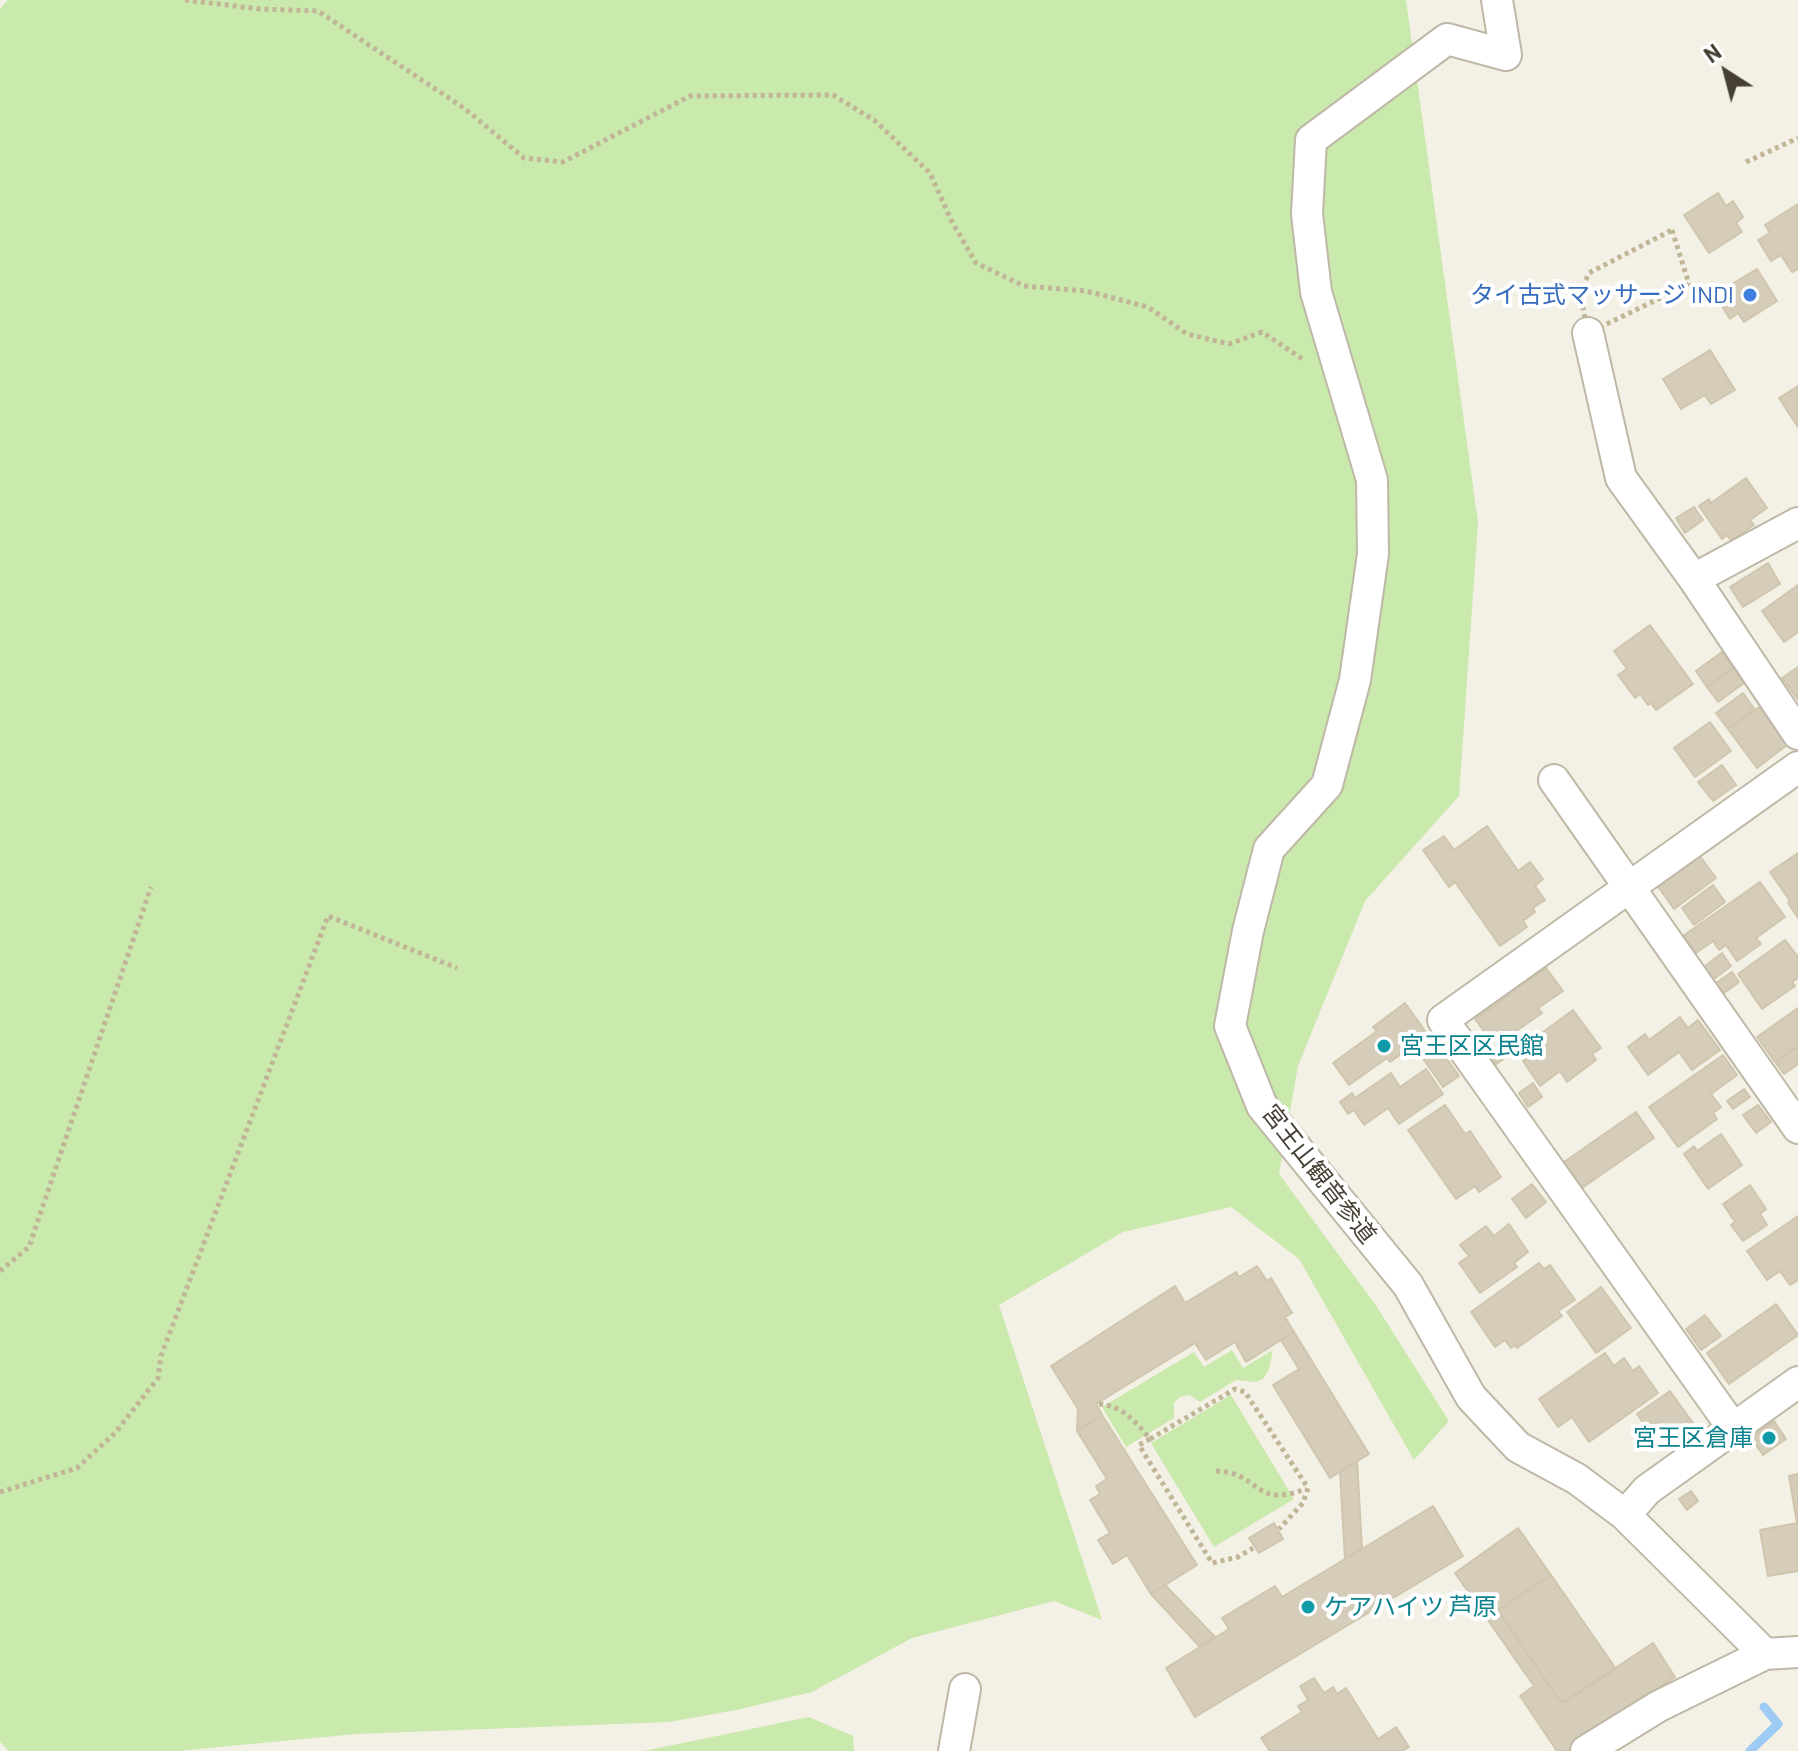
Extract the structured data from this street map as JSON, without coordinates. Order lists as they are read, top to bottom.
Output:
{
  "streets": {
    "street": ["宮王山観音参道"]
  },
  "places": [
    "タイ古式マッサージ INDI",
    "宮王区区民館",
    "宮王区倉庫",
    "ケアハイツ 芦原"
  ],
  "north": "top left"
}
